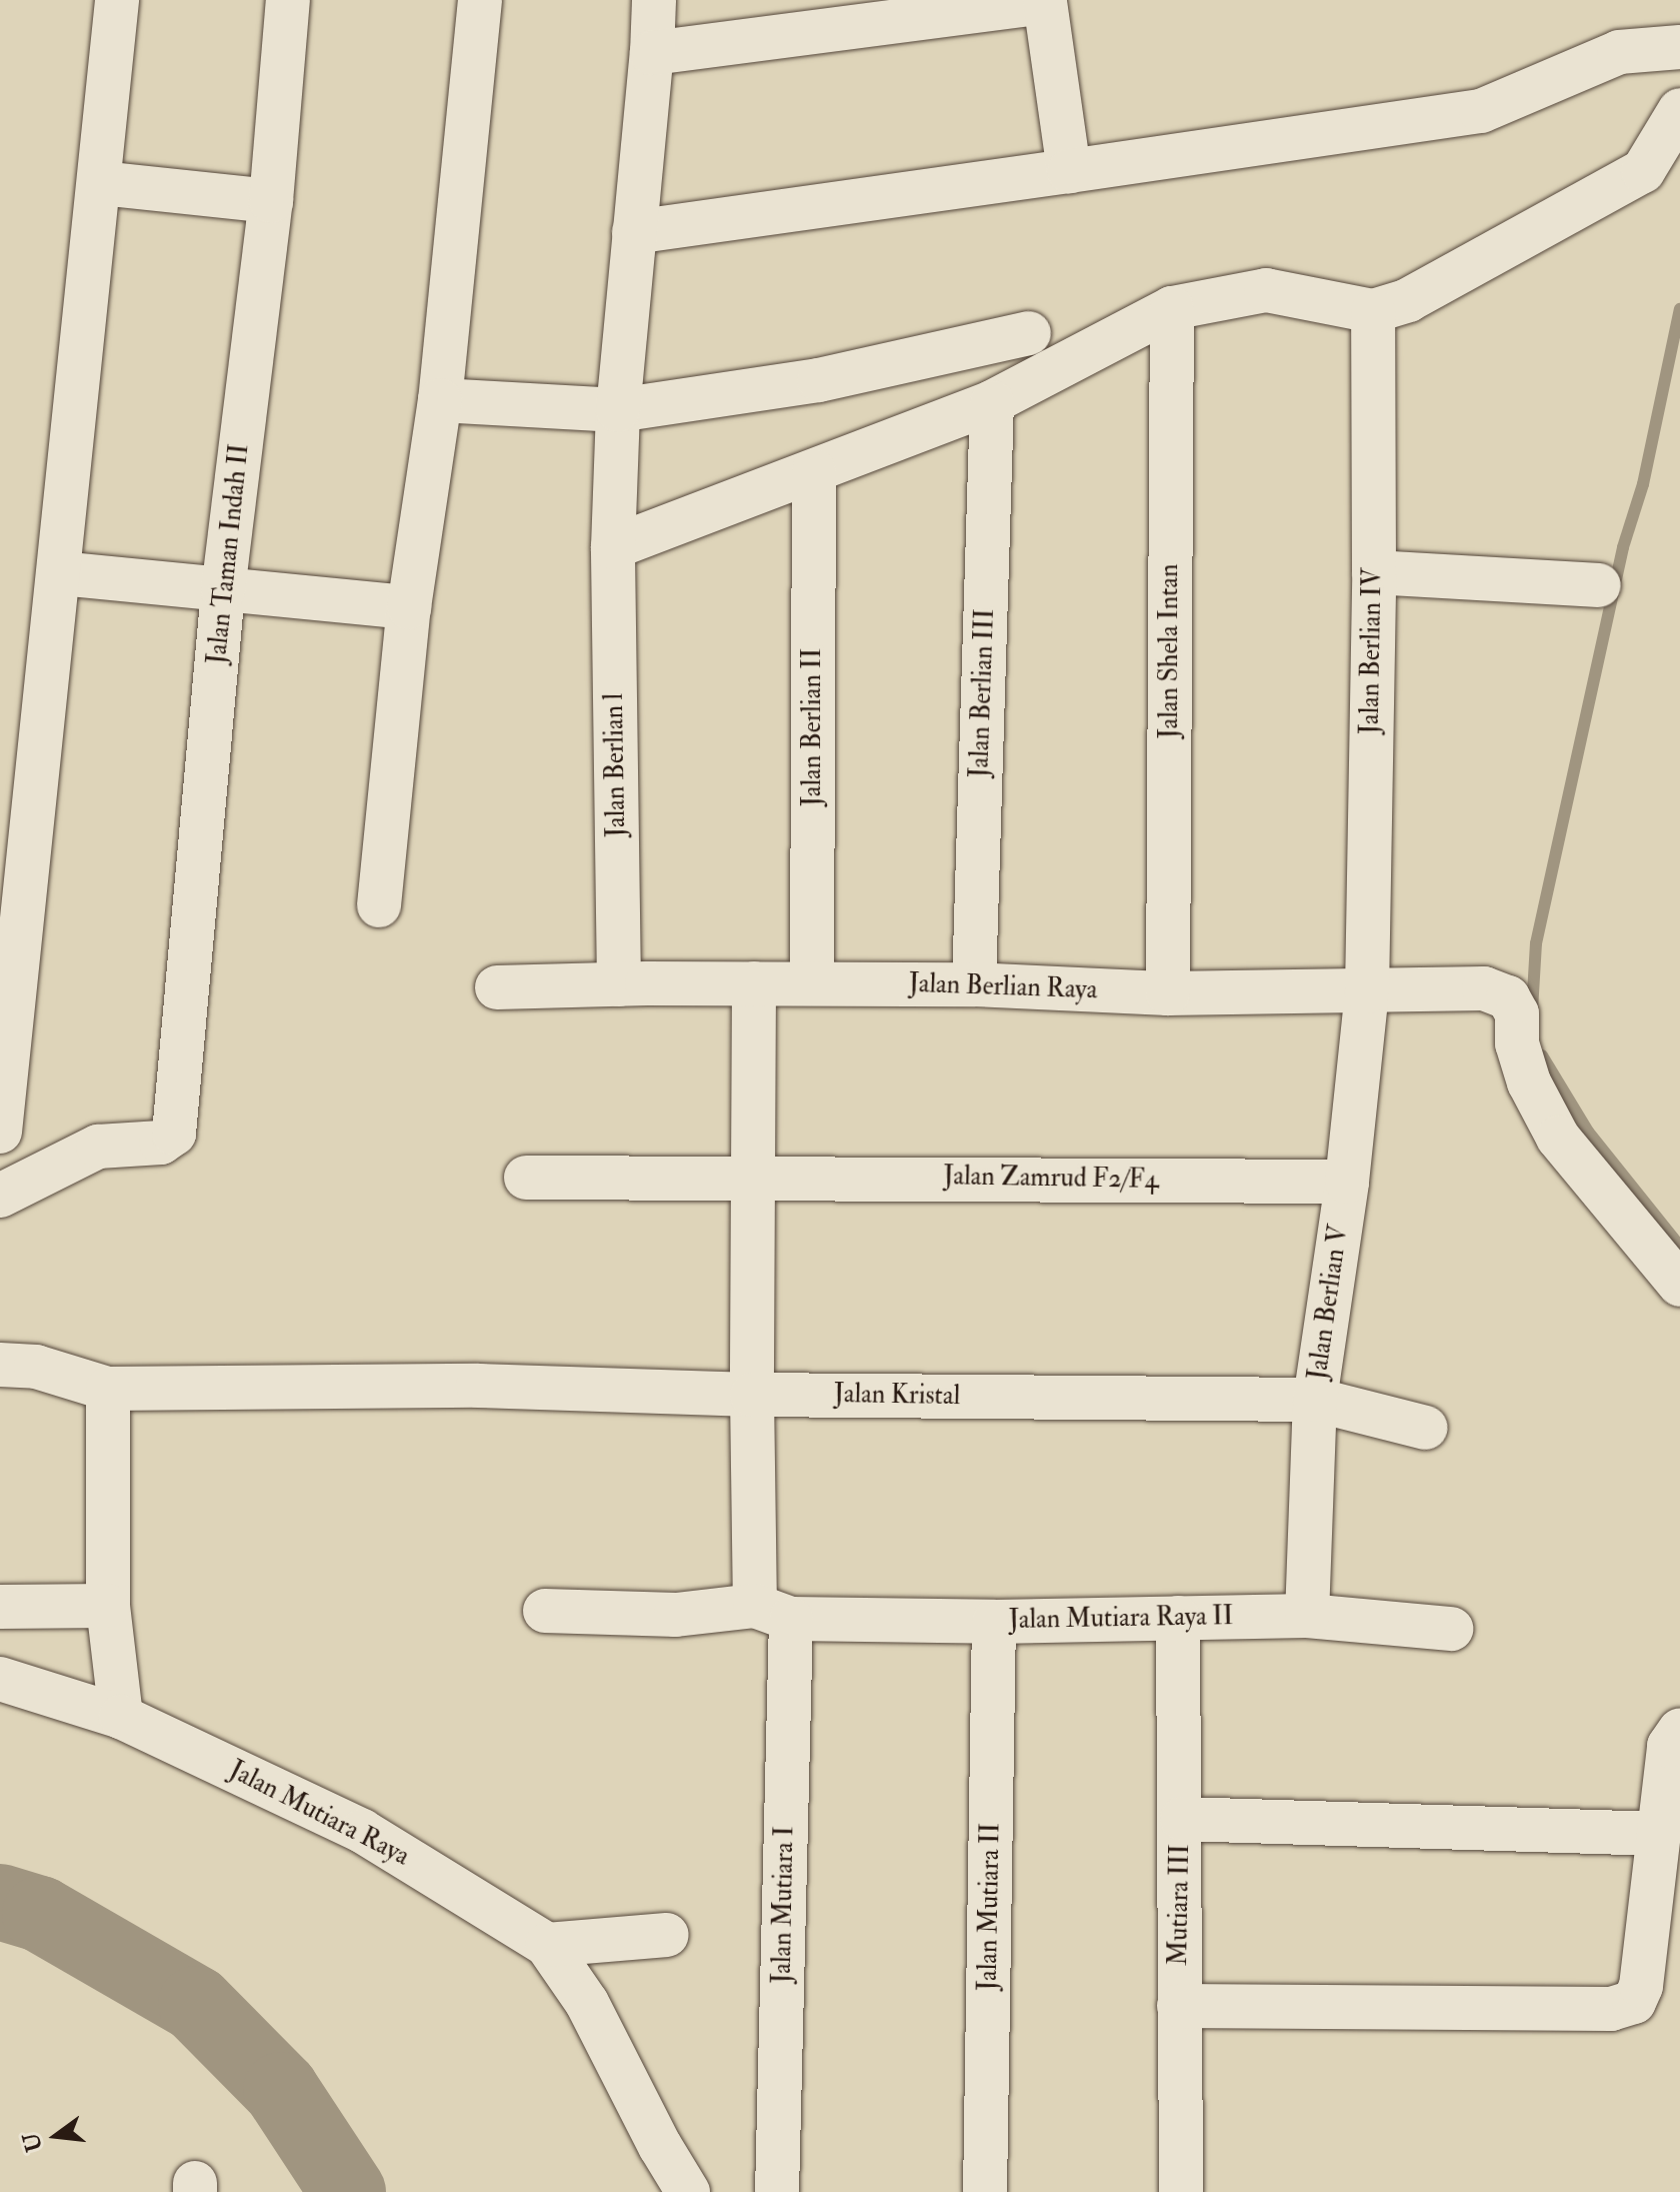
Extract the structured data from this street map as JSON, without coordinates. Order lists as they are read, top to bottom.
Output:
{
  "streets": {
    "street": [
      "Jalan Taman Indah II",
      "Jalan Shela Intan",
      "Jalan Berlian IV",
      "Jalan Berlian III",
      "Jalan Berlian II",
      "Jalan Berlian l",
      "Jalan Berlian Raya",
      "Jalan Zamrud F2/F4",
      "Jalan Berlian V",
      "Jalan Kristal",
      "Jalan Mutiara Raya II",
      "Jalan Mutiara Raya",
      "Jalan Mutiara I",
      "Mutiara III",
      "Jalan Mutiara II"
    ]
  },
  "crossings": [
    ["Jalan Shela Intan", "Jalan Berlian Raya"],
    ["Jalan Berlian IV", "Jalan Berlian Raya"],
    ["Jalan Berlian IV", "Jalan Berlian V"],
    ["Jalan Berlian III", "Jalan Berlian Raya"],
    ["Jalan Berlian II", "Jalan Berlian Raya"],
    ["Jalan Berlian l", "Jalan Berlian Raya"],
    ["Jalan Berlian Raya", "Jalan Berlian V"],
    ["Jalan Berlian Raya", "Jalan Mutiara I"],
    ["Jalan Zamrud F2/F4", "Jalan Berlian V"],
    ["Jalan Zamrud F2/F4", "Jalan Mutiara I"],
    ["Jalan Berlian V", "Jalan Kristal"],
    ["Jalan Berlian V", "Jalan Mutiara Raya II"],
    ["Jalan Kristal", "Jalan Mutiara I"],
    ["Jalan Mutiara Raya II", "Jalan Mutiara I"],
    ["Jalan Mutiara Raya II", "Mutiara III"],
    ["Jalan Mutiara Raya II", "Jalan Mutiara II"]
  ],
  "north": "left"
}
